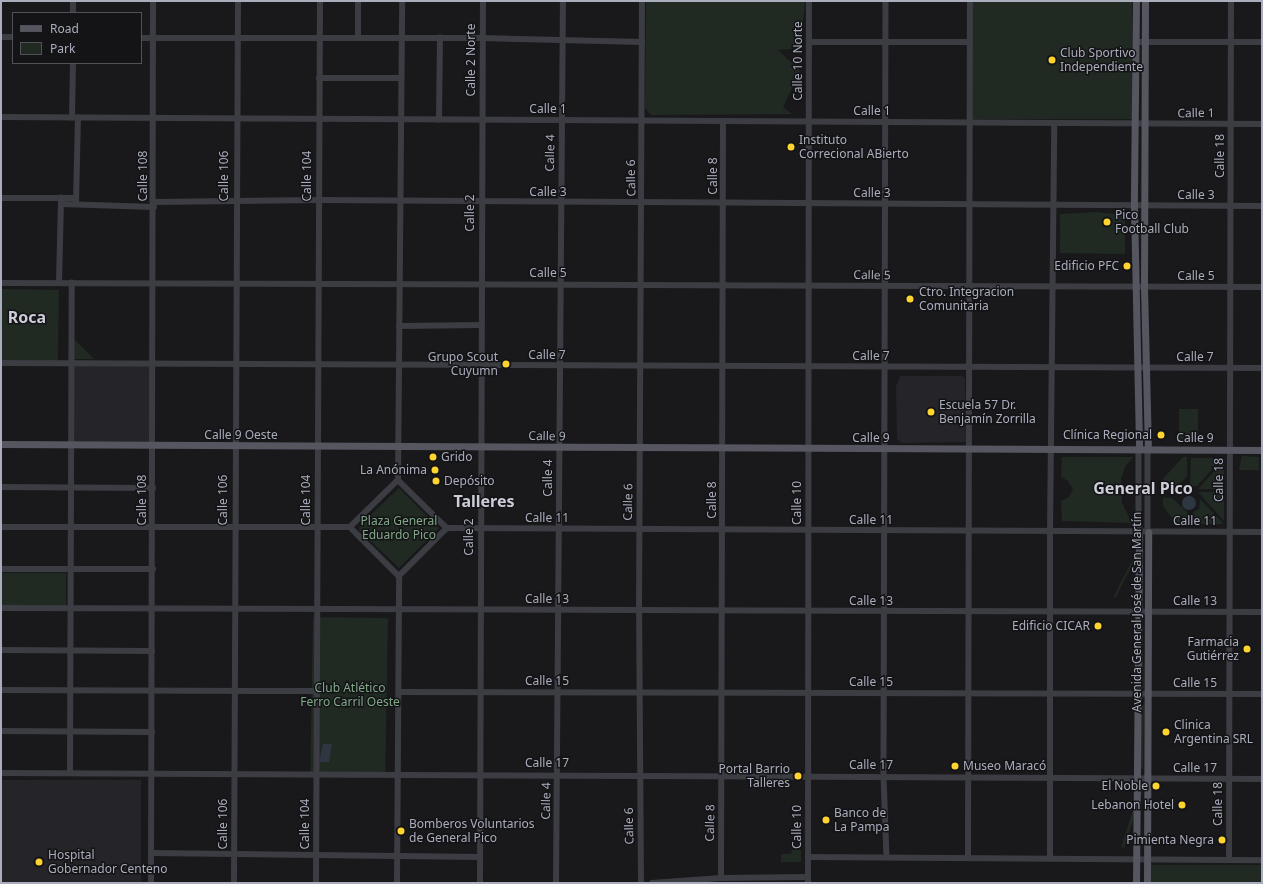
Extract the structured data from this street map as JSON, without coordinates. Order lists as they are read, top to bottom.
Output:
{
  "streets": {
    "main road": ["Calle 9 Oeste", "Calle 9", "Avenida General José de San Martín"],
    "street": [
      "Calle 2 Norte",
      "Calle 10 Norte",
      "Calle 1",
      "Calle 4",
      "Calle 18",
      "Calle 108",
      "Calle 106",
      "Calle 104",
      "Calle 8",
      "Calle 6",
      "Calle 3",
      "Calle 2",
      "Calle 5",
      "Calle 7",
      "Calle 10",
      "Calle 11",
      "Calle 13",
      "Calle 15",
      "Calle 17"
    ]
  },
  "crossings": [
    ["Calle 2 Norte", "Calle 1"],
    ["Calle 2 Norte", "Calle 2"],
    ["Calle 10 Norte", "Calle 1"],
    ["Calle 10 Norte", "Calle 10"],
    ["Calle 1", "Calle 4"],
    ["Calle 1", "Calle 18"],
    ["Calle 1", "Calle 108"],
    ["Calle 1", "Calle 106"],
    ["Calle 1", "Calle 104"],
    ["Calle 1", "Calle 8"],
    ["Calle 1", "Calle 6"],
    ["Calle 1", "Calle 2"],
    ["Calle 1", "Calle 10"],
    ["Calle 1", "Avenida General José de San Martín"],
    ["Calle 4", "Calle 3"],
    ["Calle 4", "Calle 5"],
    ["Calle 4", "Calle 7"],
    ["Calle 4", "Calle 9"],
    ["Calle 4", "Calle 11"],
    ["Calle 4", "Calle 13"],
    ["Calle 4", "Calle 15"],
    ["Calle 4", "Calle 17"],
    ["Calle 18", "Calle 3"],
    ["Calle 18", "Calle 5"],
    ["Calle 18", "Calle 7"],
    ["Calle 18", "Calle 9"],
    ["Calle 18", "Calle 11"],
    ["Calle 18", "Calle 13"],
    ["Calle 18", "Calle 15"],
    ["Calle 18", "Calle 17"],
    ["Calle 108", "Calle 3"],
    ["Calle 108", "Calle 5"],
    ["Calle 108", "Calle 7"],
    ["Calle 108", "Calle 9 Oeste"],
    ["Calle 108", "Calle 13"],
    ["Calle 108", "Calle 17"],
    ["Calle 106", "Calle 3"],
    ["Calle 106", "Calle 5"],
    ["Calle 106", "Calle 7"],
    ["Calle 106", "Calle 9 Oeste"],
    ["Calle 106", "Calle 13"],
    ["Calle 106", "Calle 17"],
    ["Calle 104", "Calle 3"],
    ["Calle 104", "Calle 5"],
    ["Calle 104", "Calle 7"],
    ["Calle 104", "Calle 9 Oeste"],
    ["Calle 104", "Calle 13"],
    ["Calle 104", "Calle 17"],
    ["Calle 8", "Calle 3"],
    ["Calle 8", "Calle 5"],
    ["Calle 8", "Calle 7"],
    ["Calle 8", "Calle 9"],
    ["Calle 8", "Calle 11"],
    ["Calle 8", "Calle 13"],
    ["Calle 8", "Calle 15"],
    ["Calle 8", "Calle 17"],
    ["Calle 6", "Calle 3"],
    ["Calle 6", "Calle 5"],
    ["Calle 6", "Calle 7"],
    ["Calle 6", "Calle 9"],
    ["Calle 6", "Calle 11"],
    ["Calle 6", "Calle 13"],
    ["Calle 6", "Calle 15"],
    ["Calle 6", "Calle 17"],
    ["Calle 3", "Calle 2"],
    ["Calle 3", "Calle 10"],
    ["Calle 3", "Avenida General José de San Martín"],
    ["Calle 2", "Calle 5"],
    ["Calle 2", "Calle 7"],
    ["Calle 2", "Calle 9 Oeste"],
    ["Calle 2", "Calle 9"],
    ["Calle 2", "Calle 11"],
    ["Calle 2", "Calle 13"],
    ["Calle 2", "Calle 15"],
    ["Calle 2", "Calle 17"],
    ["Calle 5", "Calle 10"],
    ["Calle 5", "Avenida General José de San Martín"],
    ["Calle 7", "Calle 10"],
    ["Calle 7", "Avenida General José de San Martín"],
    ["Calle 9 Oeste", "Calle 9"],
    ["Calle 9", "Calle 10"],
    ["Calle 9", "Avenida General José de San Martín"],
    ["Calle 10", "Calle 11"],
    ["Calle 10", "Calle 13"],
    ["Calle 10", "Calle 15"],
    ["Calle 10", "Calle 17"],
    ["Calle 11", "Avenida General José de San Martín"],
    ["Calle 13", "Avenida General José de San Martín"],
    ["Avenida General José de San Martín", "Calle 15"],
    ["Avenida General José de San Martín", "Calle 17"]
  ],
  "districts": ["Roca", "General Pico", "Talleres"],
  "parks": ["Plaza General Eduardo Pico", "Club Atlético Ferro Carril Oeste"],
  "places": [
    "Club Sportivo Independiente",
    "Instituto Correcional ABierto",
    "Pico Football Club",
    "Edificio PFC",
    "Ctro. Integracion Comunitaria",
    "Grupo Scout Cuyumn",
    "Escuela 57 Dr. Benjamín Zorrilla",
    "Clínica Regional",
    "Grido",
    "La Anónima",
    "Depósito",
    "Edificio CICAR",
    "Farmacia Gutiérrez",
    "Clinica Argentina SRL",
    "Museo Maracó",
    "Portal Barrio Talleres",
    "El Noble",
    "Lebanon Hotel",
    "Banco de La Pampa",
    "Bomberos Voluntarios de General Pico",
    "Pimienta Negra",
    "Hospital Gobernador Centeno"
  ],
  "legend": ["Road", "Park"]
}
